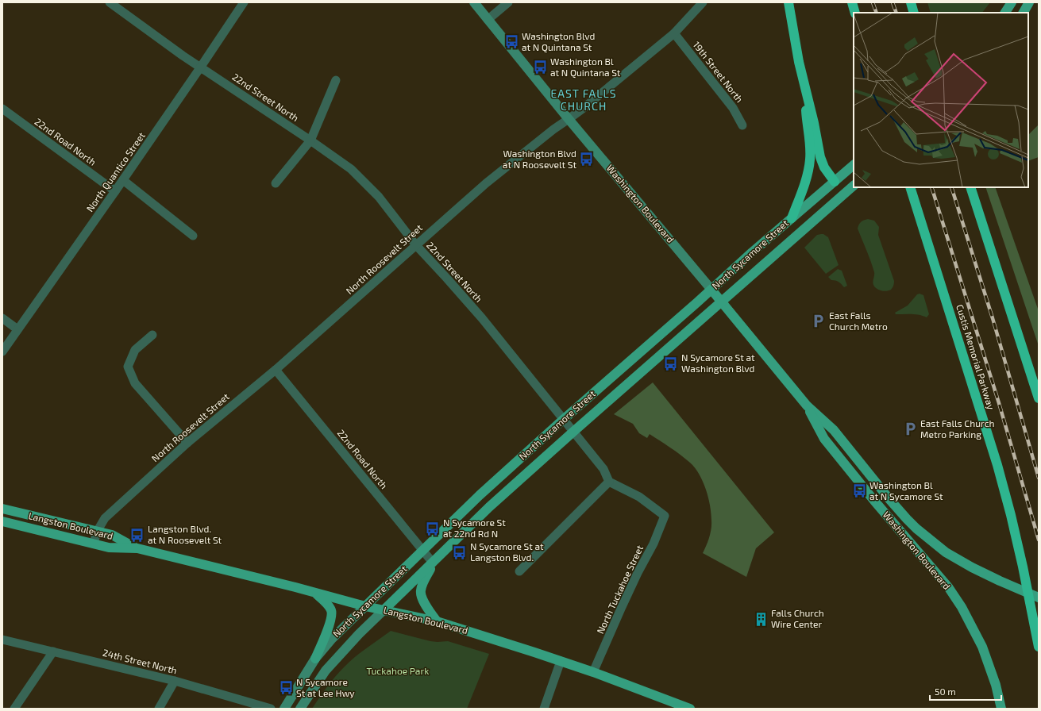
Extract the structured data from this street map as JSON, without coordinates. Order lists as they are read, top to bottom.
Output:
{
  "streets": {
    "highway": ["Custis Memorial Parkway"],
    "main road": ["Washington Boulevard", "North Sycamore Street", "Langston Boulevard"],
    "street": [
      "19th Street North",
      "22nd Street North",
      "22nd Road North",
      "North Quantico Street",
      "North Roosevelt Street",
      "North Tuckahoe Street",
      "24th Street North"
    ]
  },
  "crossings": [
    ["19th Street North", "North Roosevelt Street"],
    ["22nd Street North", "North Quantico Street"],
    ["22nd Street North", "North Sycamore Street"],
    ["22nd Street North", "North Roosevelt Street"],
    ["22nd Street North", "North Tuckahoe Street"],
    ["22nd Road North", "North Quantico Street"],
    ["22nd Road North", "North Sycamore Street"],
    ["22nd Road North", "North Roosevelt Street"],
    ["Washington Boulevard", "North Sycamore Street"],
    ["Washington Boulevard", "North Roosevelt Street"],
    ["North Sycamore Street", "Langston Boulevard"],
    ["North Roosevelt Street", "Langston Boulevard"],
    ["Langston Boulevard", "North Tuckahoe Street"]
  ],
  "districts": ["EAST FALLS CHURCH"],
  "parks": ["Tuckahoe Park"],
  "places": {
    "bus stop": [
      "Washington Blvd at N Quintana St",
      "Washington Bl at N Quintana St",
      "Washington Blvd at N Roosevelt St",
      "N Sycamore St at Washington Blvd",
      "Washington Bl at N Sycamore St",
      "N Sycamore St at 22nd Rd N",
      "Langston Blvd. at N Roosevelt St",
      "N Sycamore St at Langston Blvd.",
      "N Sycamore St at Lee Hwy"
    ],
    "parking": ["East Falls Church Metro", "East Falls Church Metro Parking"],
    "building": ["Falls Church Wire Center"]
  },
  "scale_bar": "50 m"
}
